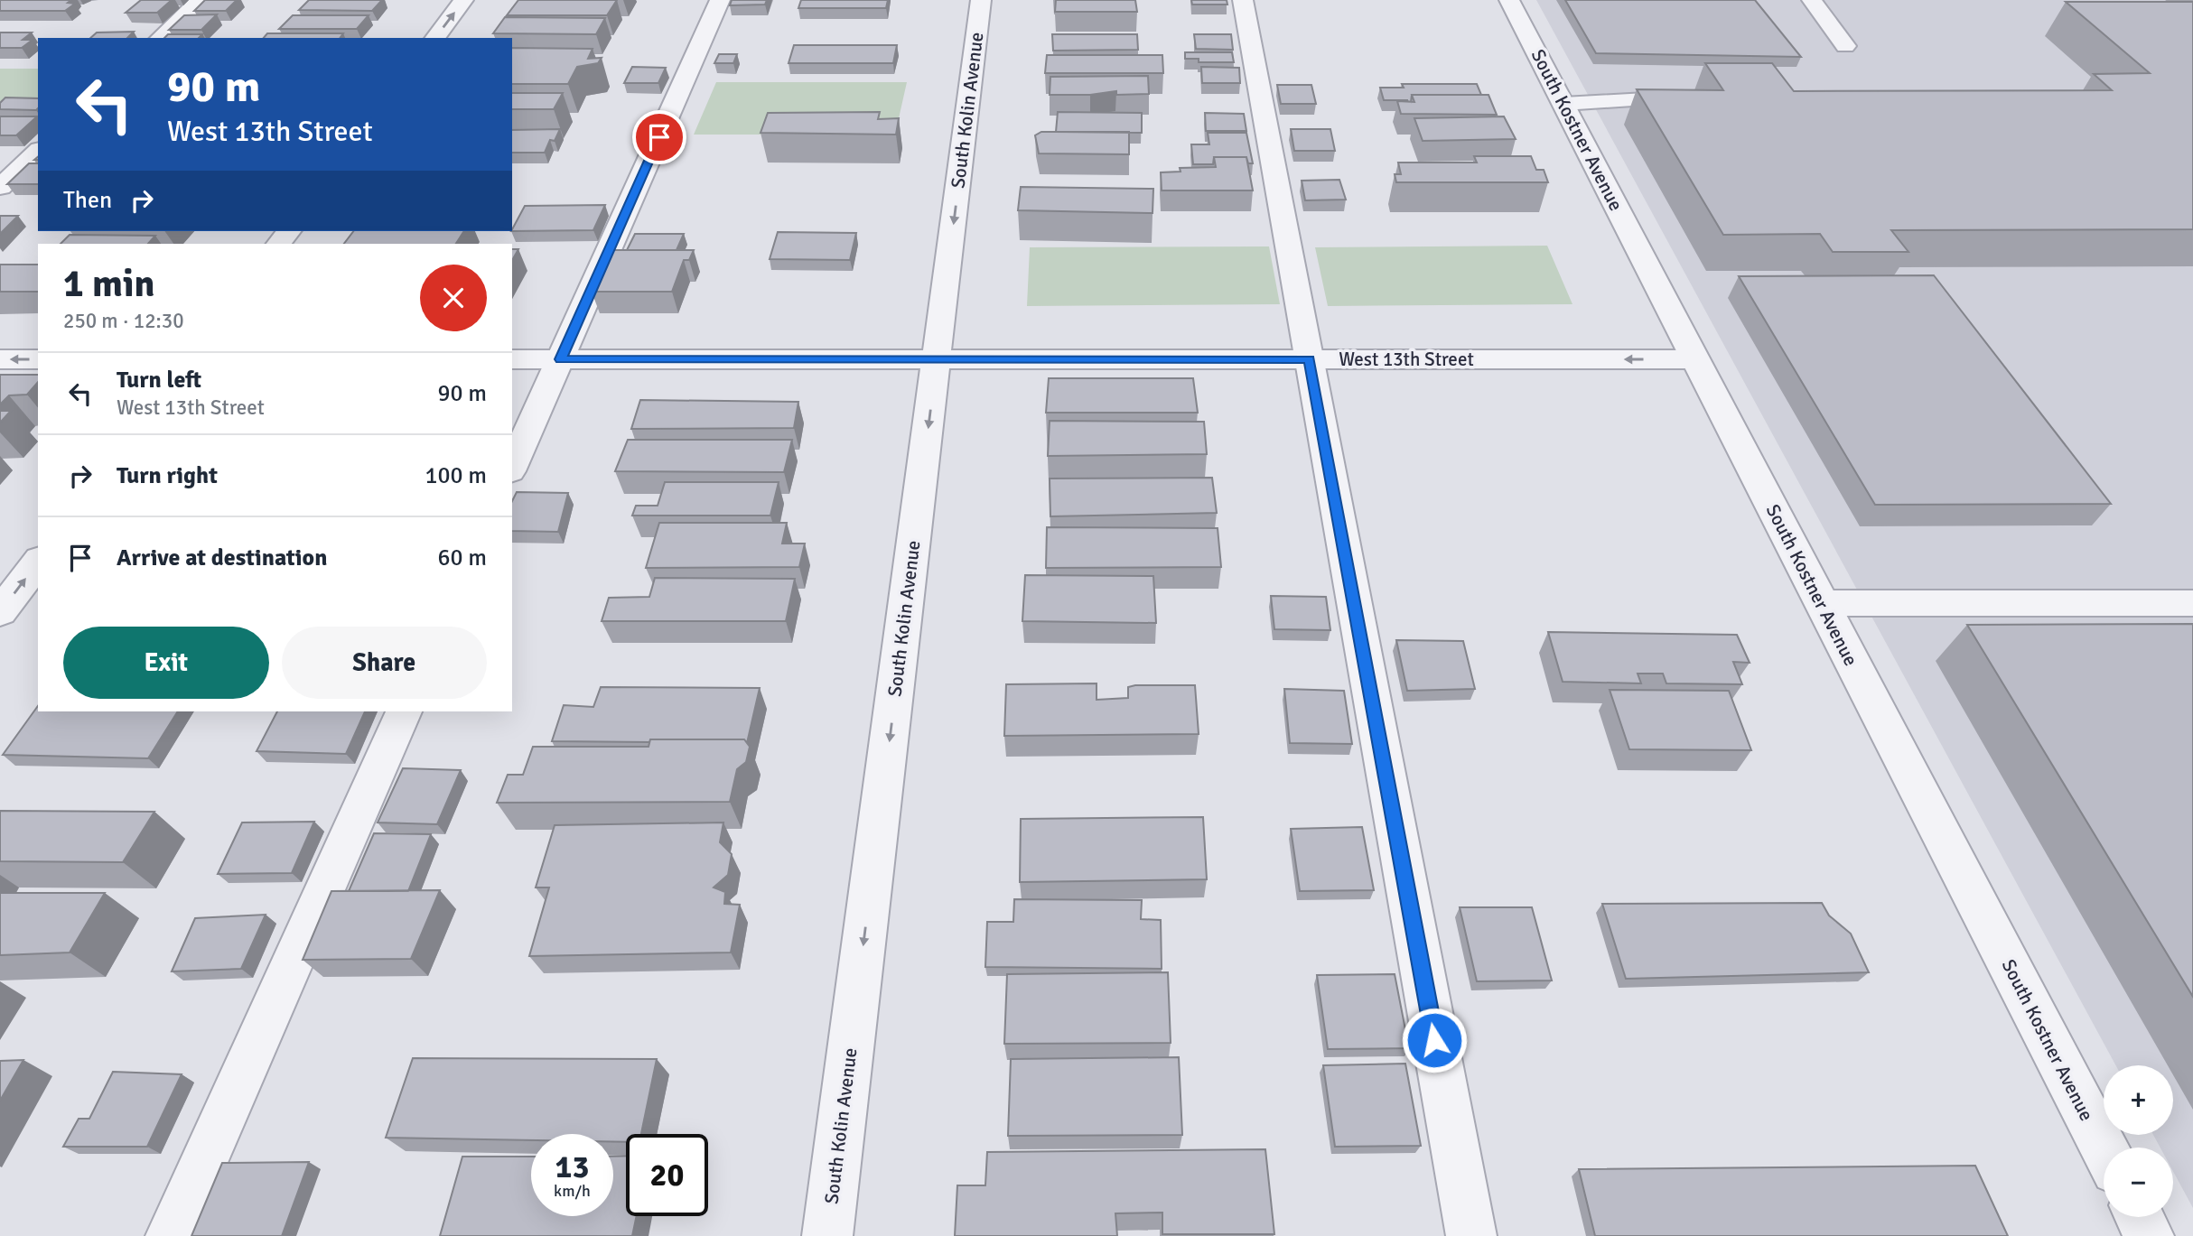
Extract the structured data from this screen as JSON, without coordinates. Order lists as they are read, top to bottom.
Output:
{
  "streets": {
    "street": ["South Kolin Avenue", "South Kostner Avenue", "West 13th Street"]
  },
  "crossings": [
    ["South Kolin Avenue", "West 13th Street"],
    ["South Kostner Avenue", "West 13th Street"]
  ],
  "one_way": ["South Kolin Avenue"],
  "page": {
    "turn": ["90 m", "West 13th Street"],
    "then": "Then",
    "heading": ["1 min", "250 m · 12:30"],
    "list": [
      {
        "name": "Turn left",
        "note": "West 13th Street",
        "value": "90 m"
      },
      {
        "name": "Turn right",
        "value": "100 m"
      },
      {
        "name": "Arrive at destination",
        "value": "60 m"
      }
    ],
    "buttons": ["Exit", "Share"],
    "map_buttons": ["+", "−"],
    "speed": "13 km/h",
    "limit": "20"
  }
}
